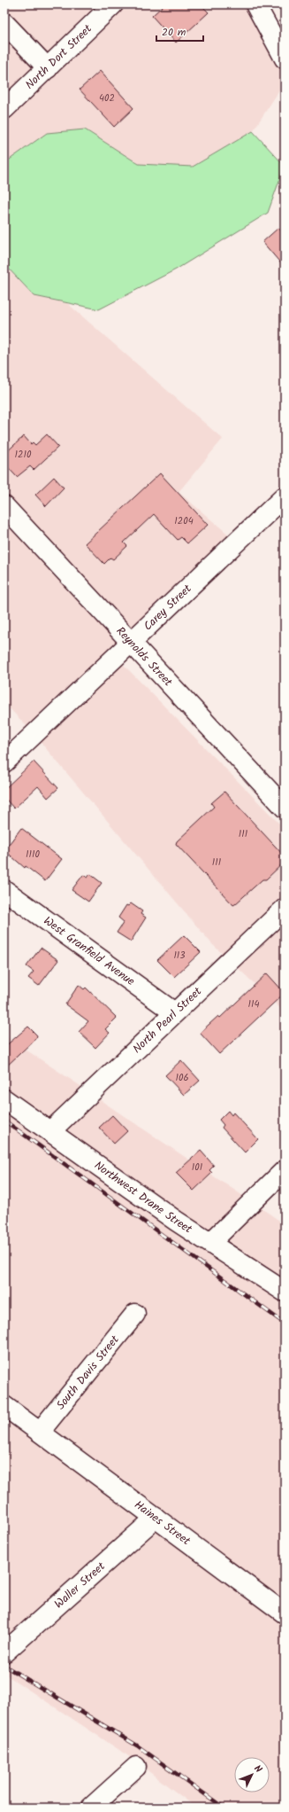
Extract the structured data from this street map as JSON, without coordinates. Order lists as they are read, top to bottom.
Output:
{
  "streets": {
    "street": [
      "North Dort Street",
      "Carey Street",
      "Reynolds Street",
      "West Granfield Avenue",
      "North Pearl Street",
      "Northwest Drane Street",
      "South Davis Street",
      "Haines Street",
      "Waller Street"
    ]
  },
  "crossings": [
    ["Carey Street", "Reynolds Street"],
    ["West Granfield Avenue", "North Pearl Street"],
    ["North Pearl Street", "Northwest Drane Street"],
    ["South Davis Street", "Haines Street"],
    ["Haines Street", "Waller Street"]
  ],
  "house_numbers": [
    "402",
    "1210",
    "1204",
    "111",
    "1110",
    "111",
    "113",
    "114",
    "106",
    "101"
  ],
  "scale_bar": "20 m",
  "north": "top right"
}
